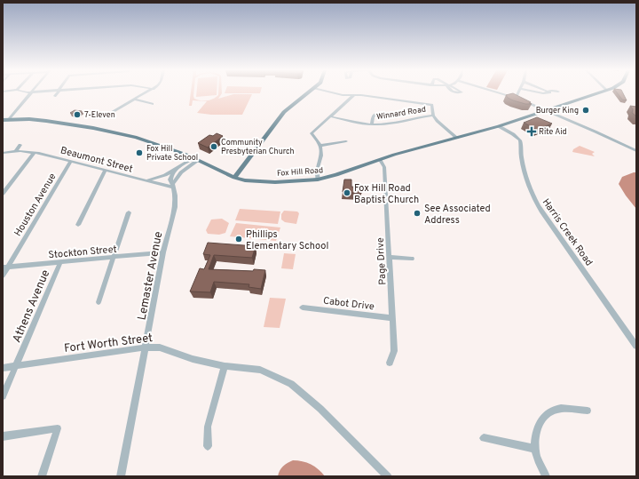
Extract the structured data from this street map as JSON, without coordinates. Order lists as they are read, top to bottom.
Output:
{
  "streets": {
    "main road": ["Fox Hill Road"],
    "street": [
      "Winnard Road",
      "Beaumont Street",
      "Houston Avenue",
      "Harris Creek Road",
      "Stockton Street",
      "Page Drive",
      "Lemaster Avenue",
      "Cabot Drive",
      "Athens Avenue",
      "Fort Worth Street"
    ]
  },
  "crossings": [
    ["Beaumont Street", "Houston Avenue"],
    ["Beaumont Street", "Lemaster Avenue"],
    ["Fox Hill Road", "Harris Creek Road"],
    ["Fox Hill Road", "Page Drive"],
    ["Houston Avenue", "Stockton Street"],
    ["Stockton Street", "Lemaster Avenue"],
    ["Stockton Street", "Athens Avenue"],
    ["Page Drive", "Cabot Drive"],
    ["Lemaster Avenue", "Fort Worth Street"],
    ["Athens Avenue", "Fort Worth Street"]
  ],
  "places": {
    "other": [
      "Burger King",
      "7-Eleven",
      "Community Presbyterian Church",
      "Fox Hill Private School",
      "Fox Hill Road Baptist Church",
      "See Associated Address",
      "Phillips Elementary School"
    ],
    "health": ["Rite Aid"]
  }
}
